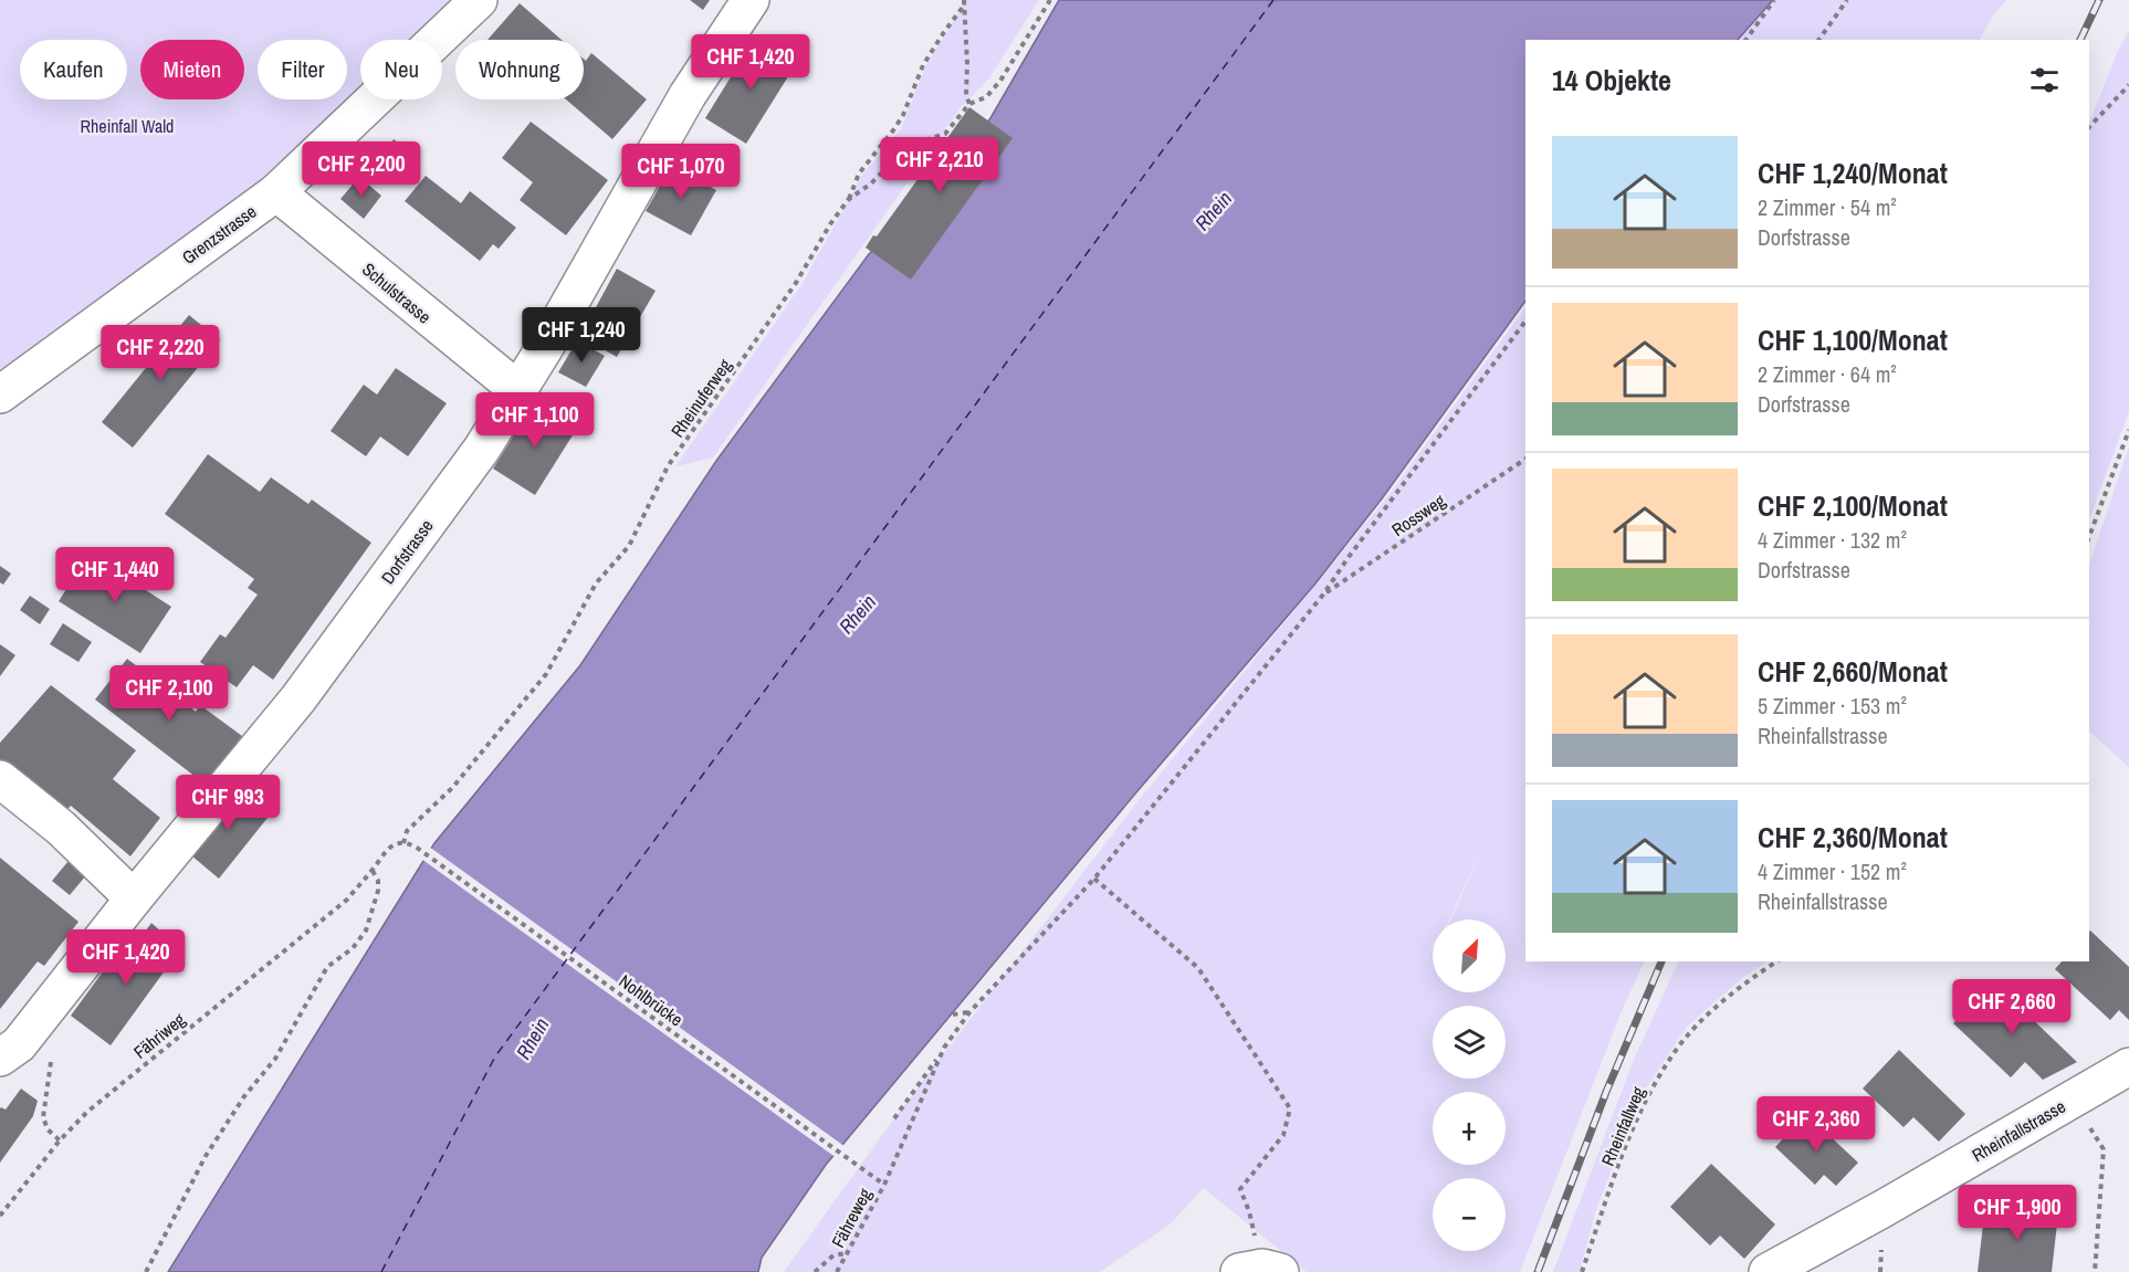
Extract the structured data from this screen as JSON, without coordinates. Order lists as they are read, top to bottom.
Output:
{
  "streets": {
    "street": [
      "Grenzstrasse",
      "Schulstrasse",
      "Dorfstrasse",
      "Rheinfallstrasse"
    ],
    "path": [
      "Rheinuferweg",
      "Rossweg",
      "Nohlbrücke",
      "Fähriweg",
      "Rheinfallweg",
      "Fähreweg"
    ]
  },
  "crossings": [
    ["Grenzstrasse", "Schulstrasse"],
    ["Schulstrasse", "Dorfstrasse"],
    ["Rheinuferweg", "Nohlbrücke"],
    ["Rheinuferweg", "Fähriweg"],
    ["Nohlbrücke", "Fähriweg"],
    ["Nohlbrücke", "Fähreweg"]
  ],
  "water": ["Rhein"],
  "parks": ["Rheinfall Wald"],
  "north": "top right",
  "page": {
    "price": [
      "CHF 1,420",
      "CHF 2,210",
      "CHF 2,200",
      "CHF 1,070",
      "CHF 1,240",
      "CHF 2,220",
      "CHF 1,100",
      "CHF 1,440",
      "CHF 2,100",
      "CHF 993",
      "CHF 1,420",
      "CHF 2,660",
      "CHF 2,360",
      "CHF 1,900"
    ],
    "chip": [
      "Kaufen",
      "Mieten",
      "Filter",
      "Neu",
      "Wohnung"
    ],
    "heading": "14 Objekte",
    "list": [
      {
        "name": "CHF 1,240/Monat",
        "note": "2 Zimmer · 54 m² · Dorfstrasse"
      },
      {
        "name": "CHF 1,100/Monat",
        "note": "2 Zimmer · 64 m² · Dorfstrasse"
      },
      {
        "name": "CHF 2,100/Monat",
        "note": "4 Zimmer · 132 m² · Dorfstrasse"
      },
      {
        "name": "CHF 2,660/Monat",
        "note": "5 Zimmer · 153 m² · Rheinfallstrasse"
      },
      {
        "name": "CHF 2,360/Monat",
        "note": "4 Zimmer · 152 m² · Rheinfallstrasse"
      }
    ],
    "map_buttons": ["+", "−"]
  }
}
